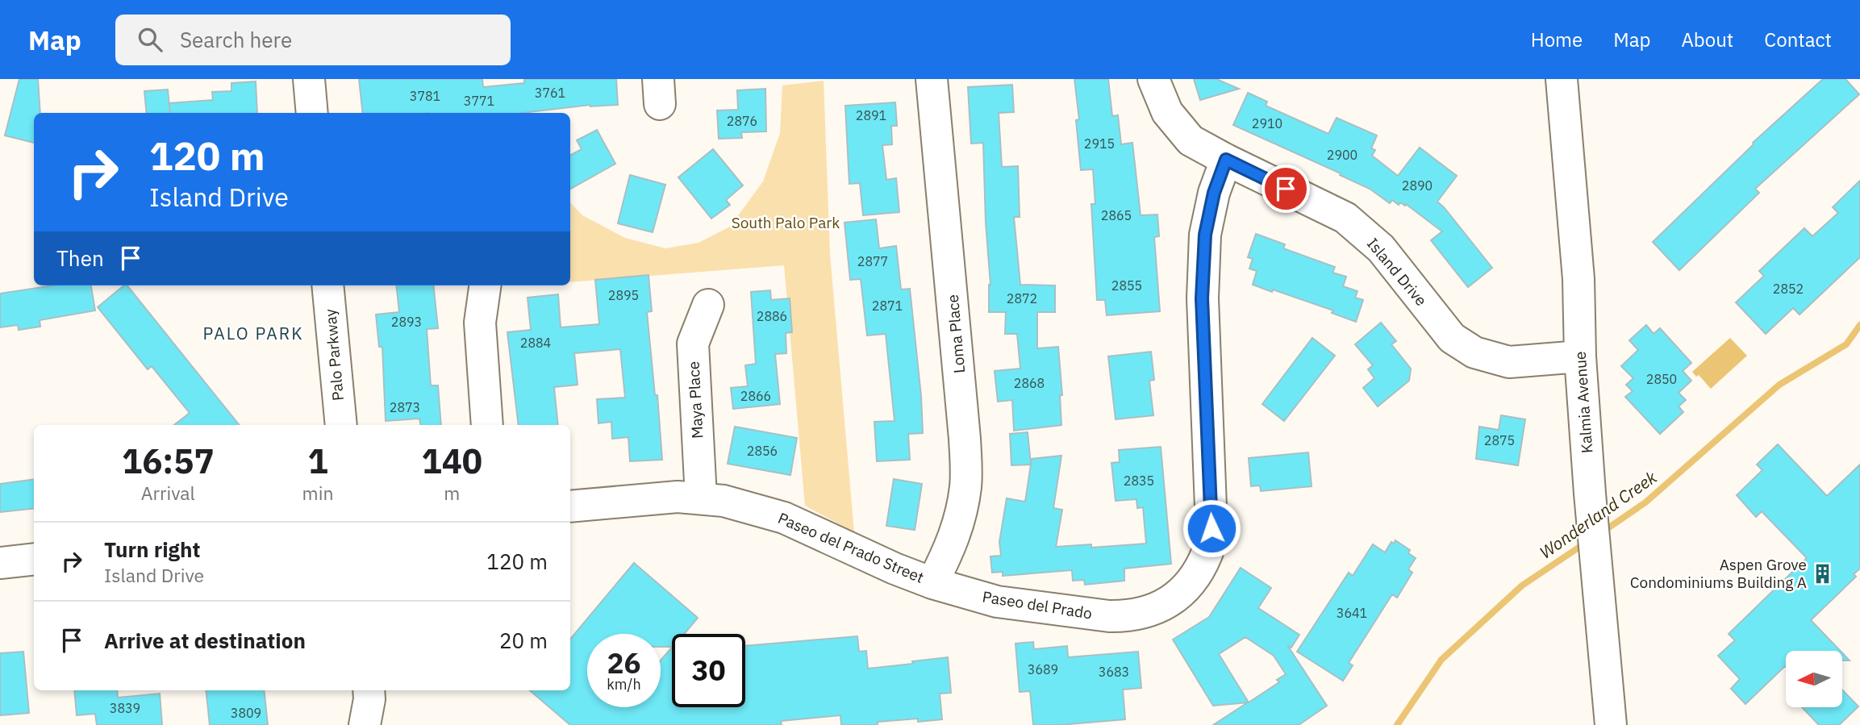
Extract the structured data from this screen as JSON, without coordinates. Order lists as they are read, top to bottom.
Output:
{
  "streets": {
    "street": [
      "Island Drive",
      "Loma Place",
      "Palo Parkway",
      "Maya Place",
      "Kalmia Avenue",
      "Paseo del Prado Street",
      "Paseo del Prado"
    ]
  },
  "crossings": [
    ["Island Drive", "Kalmia Avenue"],
    ["Island Drive", "Paseo del Prado"],
    ["Loma Place", "Paseo del Prado Street"],
    ["Loma Place", "Paseo del Prado"],
    ["Maya Place", "Paseo del Prado Street"],
    ["Paseo del Prado Street", "Paseo del Prado"]
  ],
  "districts": ["PALO PARK"],
  "water": ["Wonderland Creek"],
  "parks": ["South Palo Park"],
  "places": {
    "building": ["Aspen Grove Condominiums Building A"]
  },
  "house_numbers": [
    "3761",
    "3781",
    "3771",
    "2891",
    "2876",
    "2910",
    "2915",
    "2900",
    "2890",
    "2865",
    "2877",
    "2855",
    "2852",
    "2895",
    "2872",
    "2871",
    "2886",
    "2893",
    "2884",
    "2850",
    "2868",
    "2866",
    "2873",
    "2875",
    "2856",
    "2835",
    "3641",
    "3689",
    "3683",
    "3839",
    "3809"
  ],
  "north": "left",
  "page": {
    "header": "Map",
    "search": "Search here",
    "nav": [
      "Home",
      "Map",
      "About",
      "Contact"
    ],
    "turn": ["120 m", "Island Drive"],
    "then": "Then",
    "eta": [
      "16:57",
      "Arrival",
      "1",
      "min",
      "140",
      "m"
    ],
    "list": [
      {
        "name": "Turn right",
        "note": "Island Drive",
        "value": "120 m"
      },
      {
        "name": "Arrive at destination",
        "value": "20 m"
      }
    ],
    "speed": "26 km/h",
    "limit": "30"
  }
}
